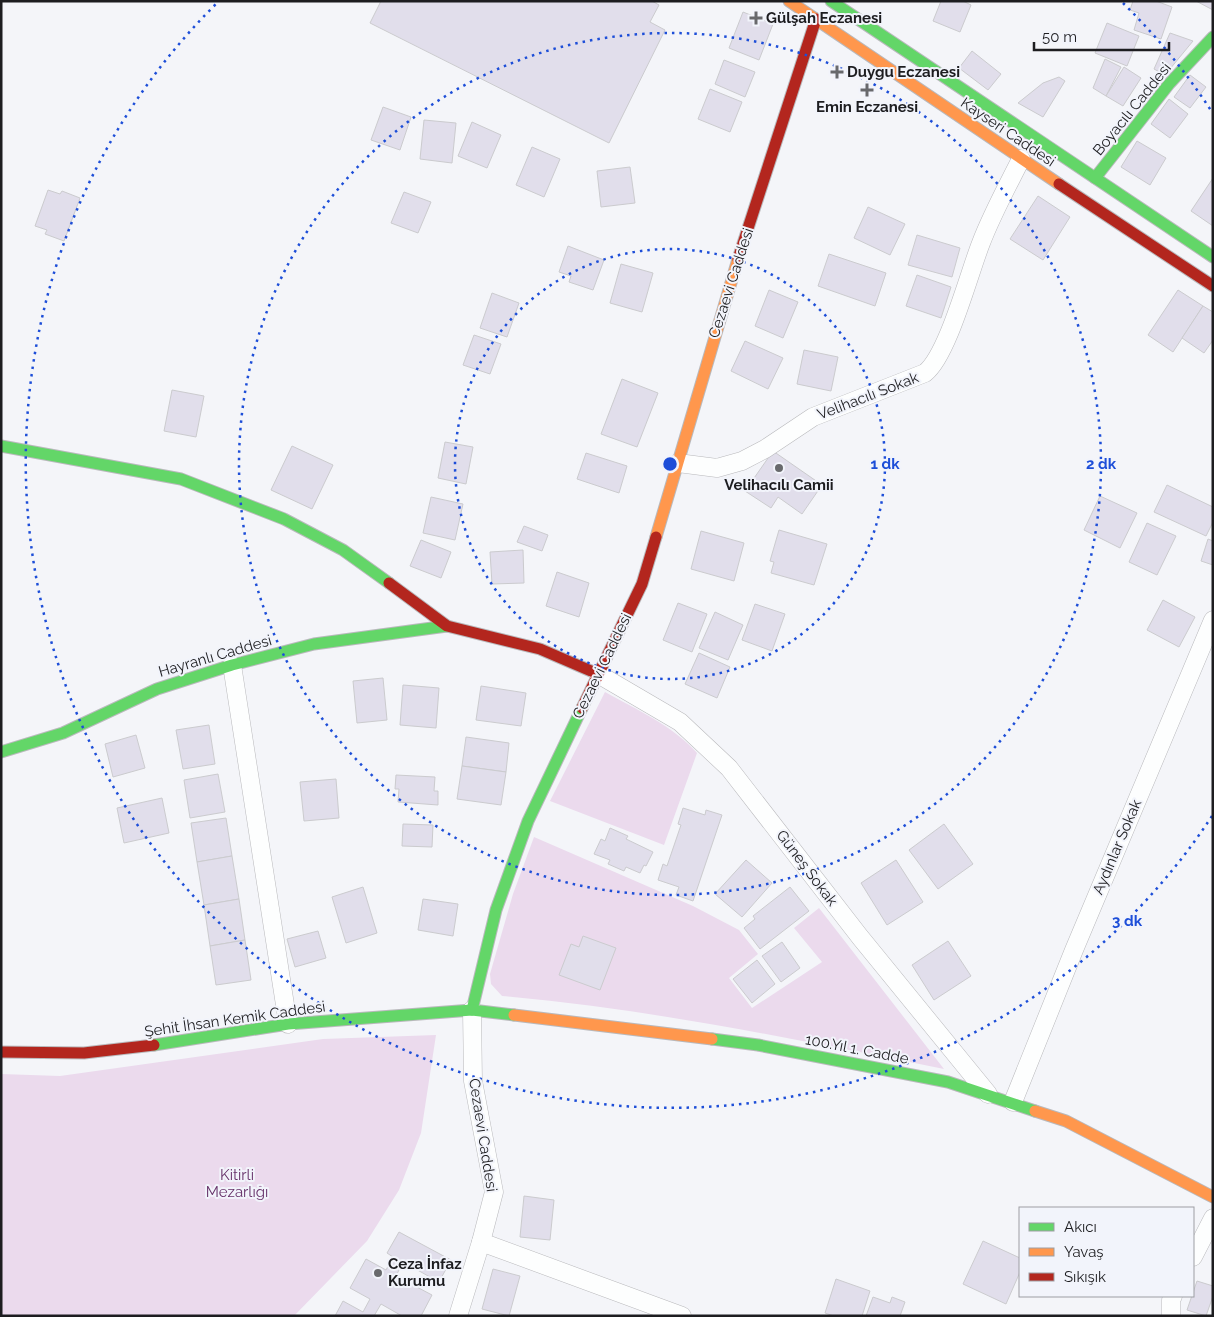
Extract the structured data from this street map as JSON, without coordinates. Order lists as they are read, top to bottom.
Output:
{
  "streets": {
    "street": [
      "Boyacılı Caddesi",
      "Kayseri Caddesi",
      "Cezaevi Caddesi",
      "Velihacılı Sokak",
      "Hayranlı Caddesi",
      "Aydınlar Sokak",
      "Güneş Sokak",
      "Şehit İhsan Kemik Caddesi",
      "100.Yıl 1. Cadde"
    ]
  },
  "crossings": [
    ["Boyacılı Caddesi", "Kayseri Caddesi"],
    ["Kayseri Caddesi", "Cezaevi Caddesi"],
    ["Kayseri Caddesi", "Velihacılı Sokak"],
    ["Cezaevi Caddesi", "Velihacılı Sokak"],
    ["Cezaevi Caddesi", "Güneş Sokak"],
    ["Cezaevi Caddesi", "Şehit İhsan Kemik Caddesi"],
    ["Cezaevi Caddesi", "100.Yıl 1. Cadde"],
    ["Aydınlar Sokak", "100.Yıl 1. Cadde"],
    ["Güneş Sokak", "100.Yıl 1. Cadde"],
    ["Şehit İhsan Kemik Caddesi", "100.Yıl 1. Cadde"]
  ],
  "parks": ["Kitirli Mezarlığı"],
  "places": {
    "health": ["Gülşah Eczanesi", "Duygu Eczanesi", "Emin Eczanesi"],
    "other": ["Velihacılı Camii", "Ceza İnfaz Kurumu"]
  },
  "legend": ["Akıcı", "Yavaş", "Sıkışık"],
  "scale_bar": "50 m",
  "rings": ["1 dk", "2 dk", "3 dk"]
}
